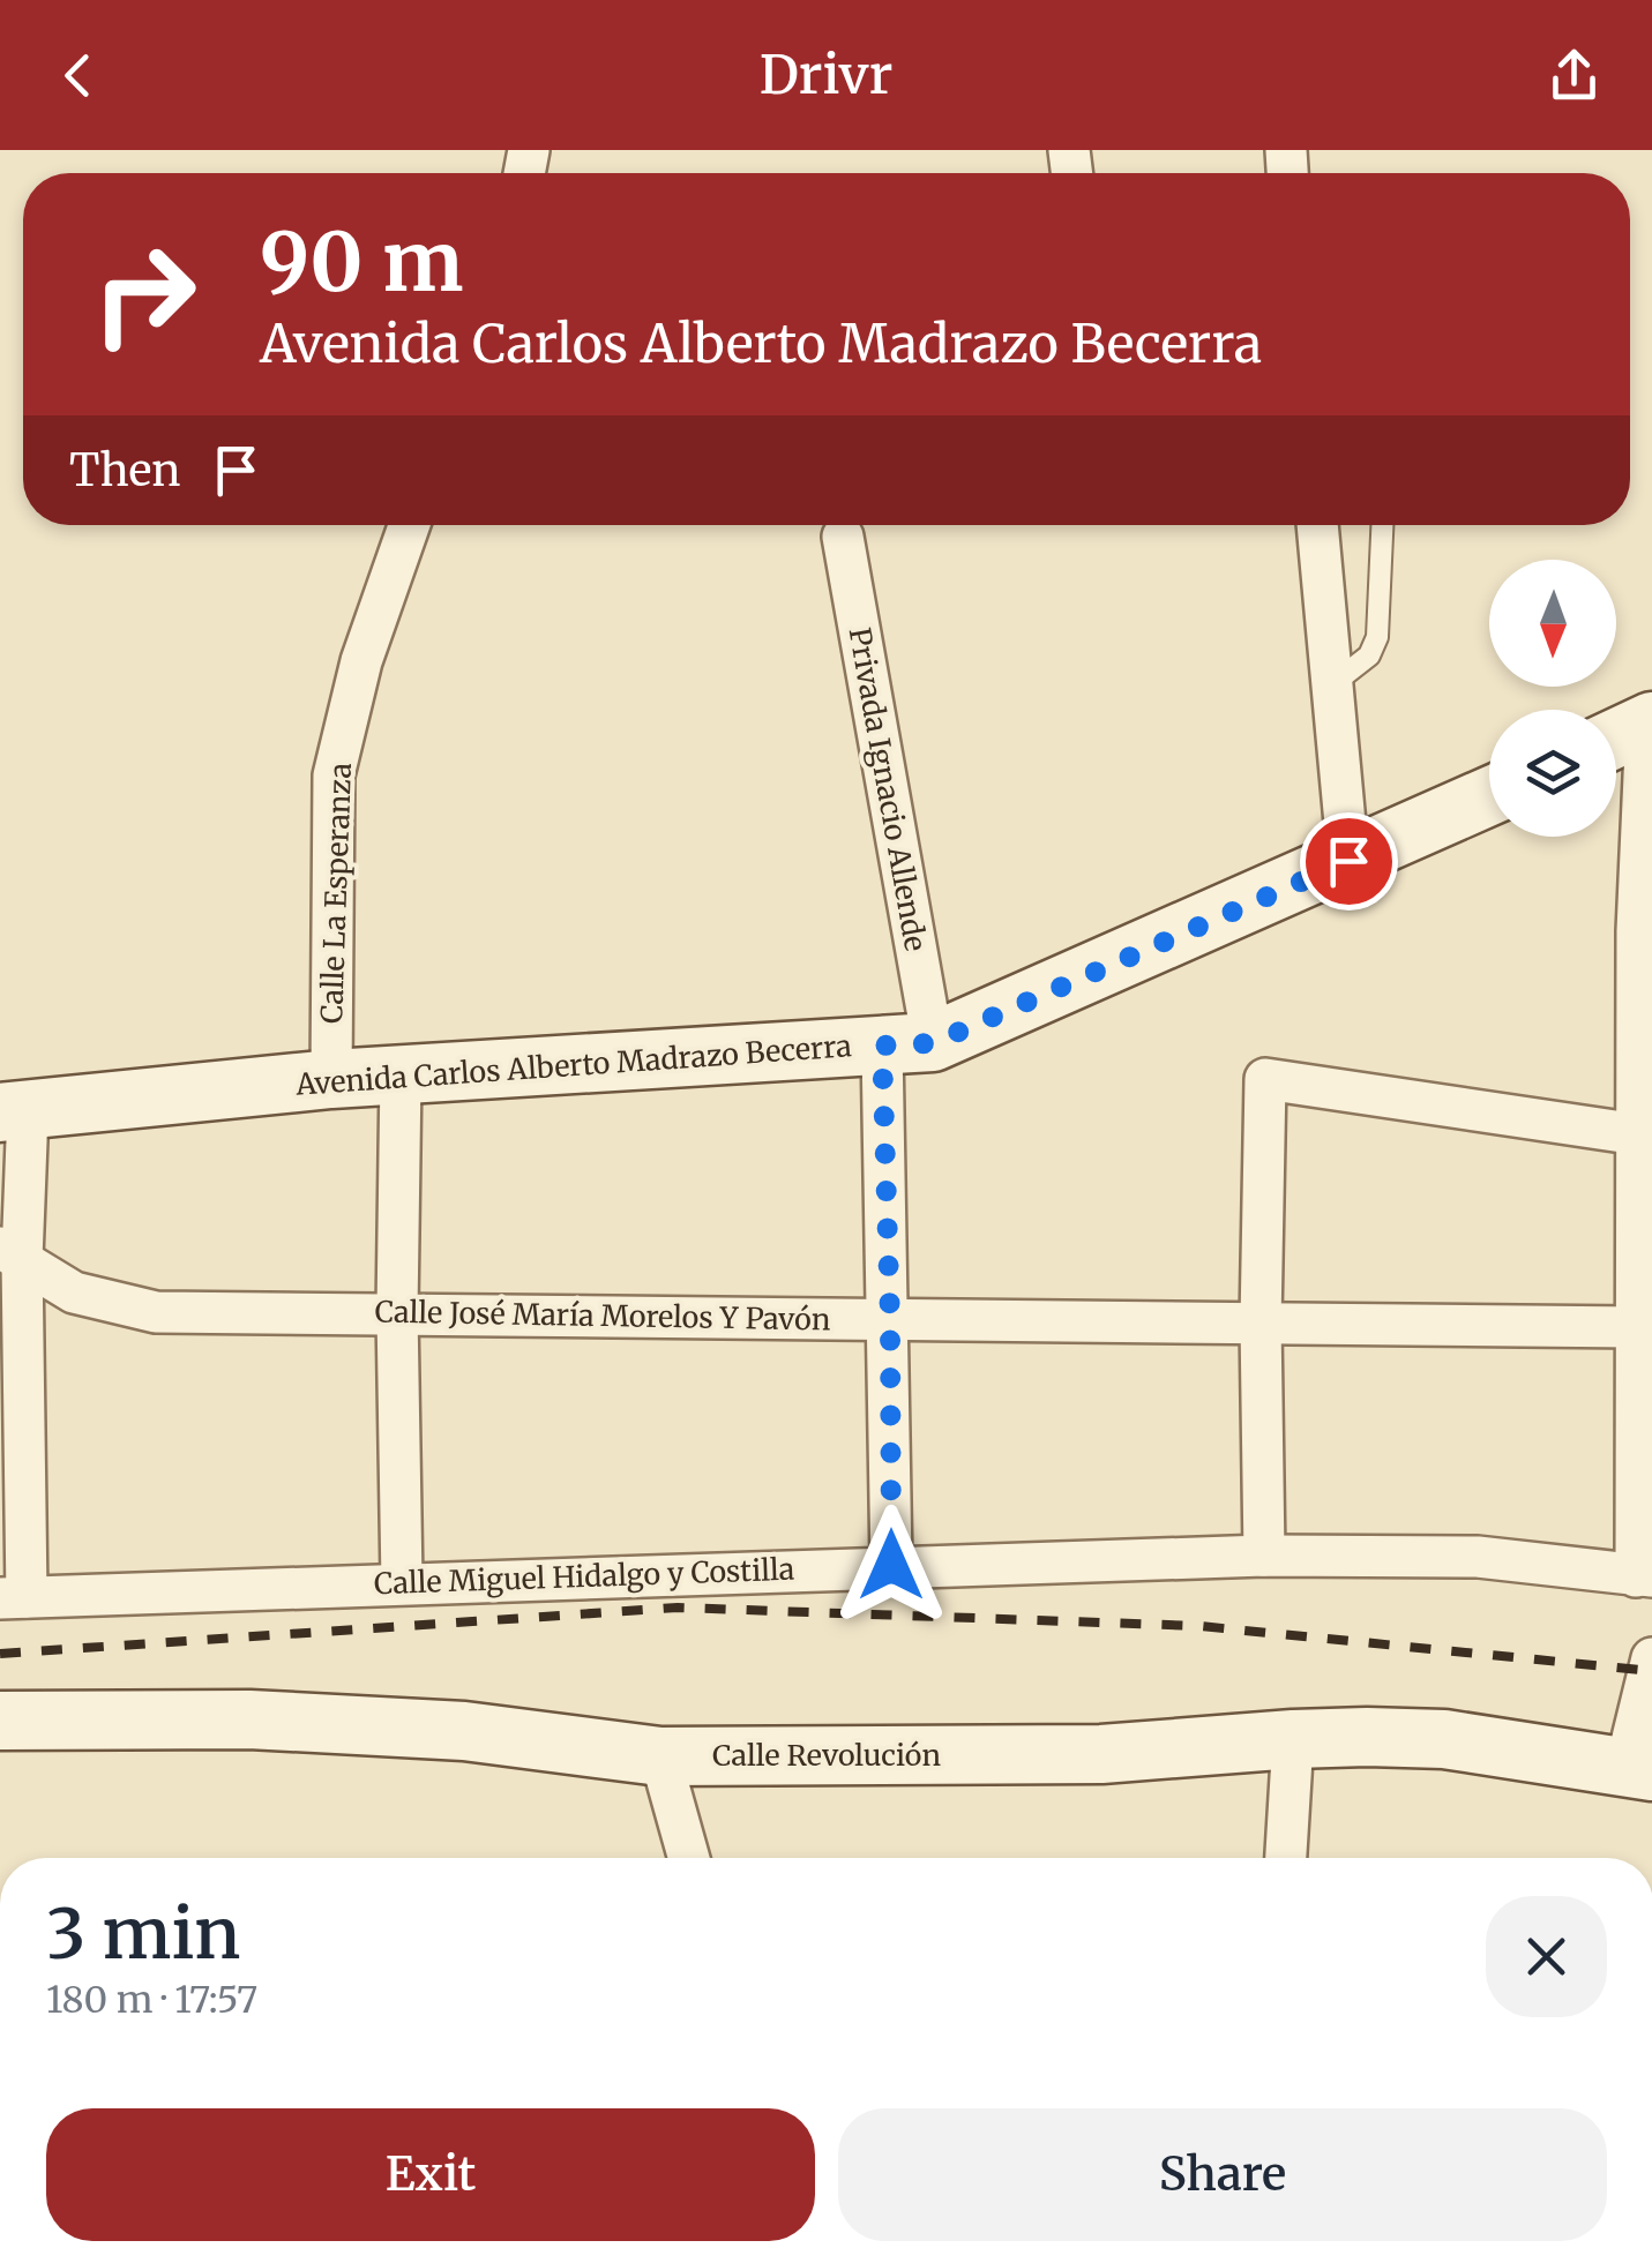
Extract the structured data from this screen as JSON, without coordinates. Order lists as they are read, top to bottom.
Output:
{
  "streets": {
    "street": [
      "Privada Ignacio Allende",
      "Calle La Esperanza",
      "Avenida Carlos Alberto Madrazo Becerra",
      "Calle José María Morelos Y Pavón",
      "Calle Miguel Hidalgo y Costilla",
      "Calle Revolución"
    ]
  },
  "crossings": [
    ["Privada Ignacio Allende", "Avenida Carlos Alberto Madrazo Becerra"],
    ["Privada Ignacio Allende", "Calle José María Morelos Y Pavón"],
    ["Privada Ignacio Allende", "Calle Miguel Hidalgo y Costilla"],
    ["Calle La Esperanza", "Avenida Carlos Alberto Madrazo Becerra"]
  ],
  "north": "bottom",
  "page": {
    "header": "Drivr",
    "turn": ["90 m", "Avenida Carlos Alberto Madrazo Becerra"],
    "then": "Then",
    "heading": ["3 min", "180 m · 17:57"],
    "buttons": ["Exit", "Share"]
  }
}
